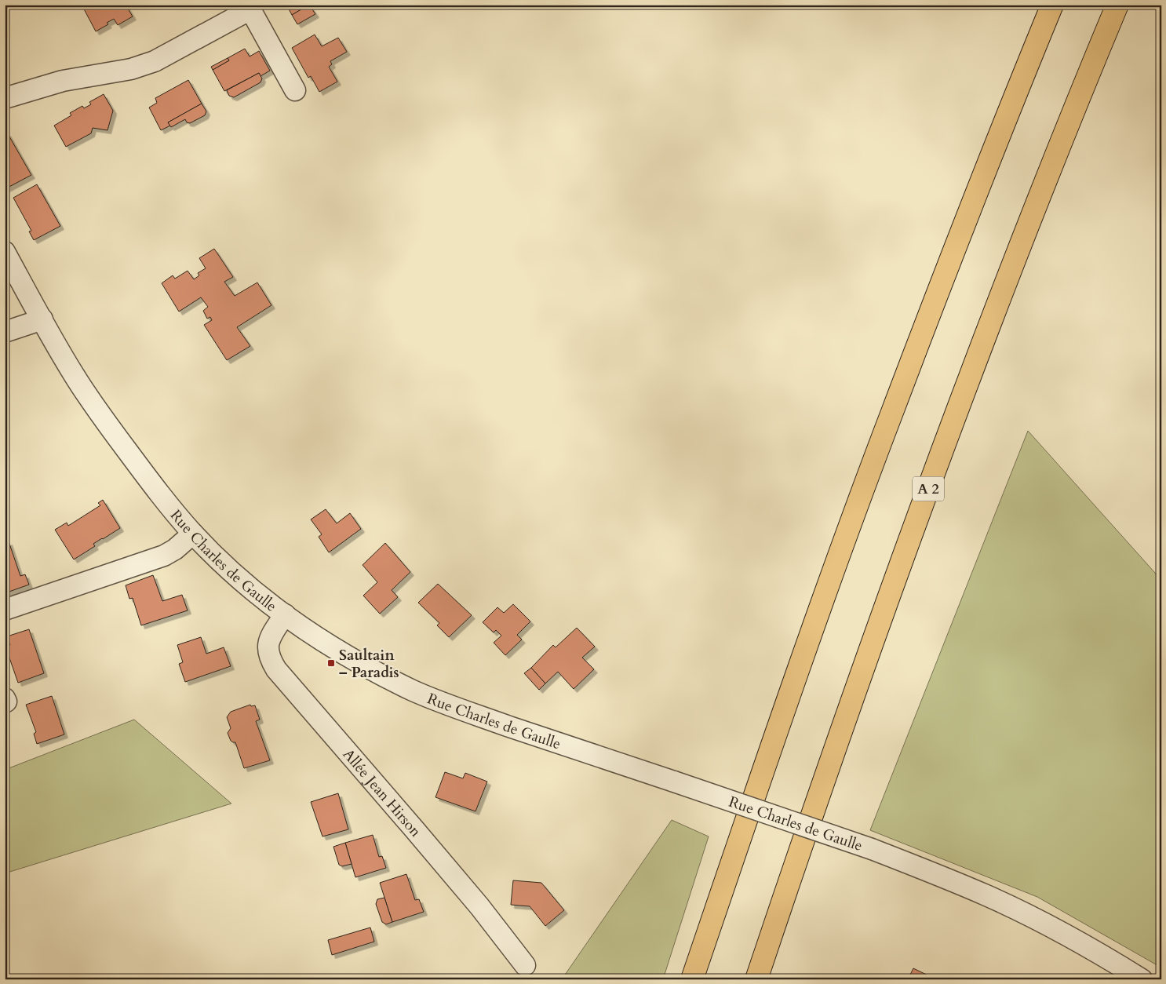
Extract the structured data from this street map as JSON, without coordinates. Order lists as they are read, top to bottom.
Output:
{
  "streets": {
    "highway": ["A 2"],
    "street": ["Rue Charles de Gaulle", "Allée Jean Hirson"]
  },
  "crossings": [
    ["Rue Charles de Gaulle", "Allée Jean Hirson"]
  ],
  "places": {
    "transit": ["Saultain – Paradis"]
  }
}
